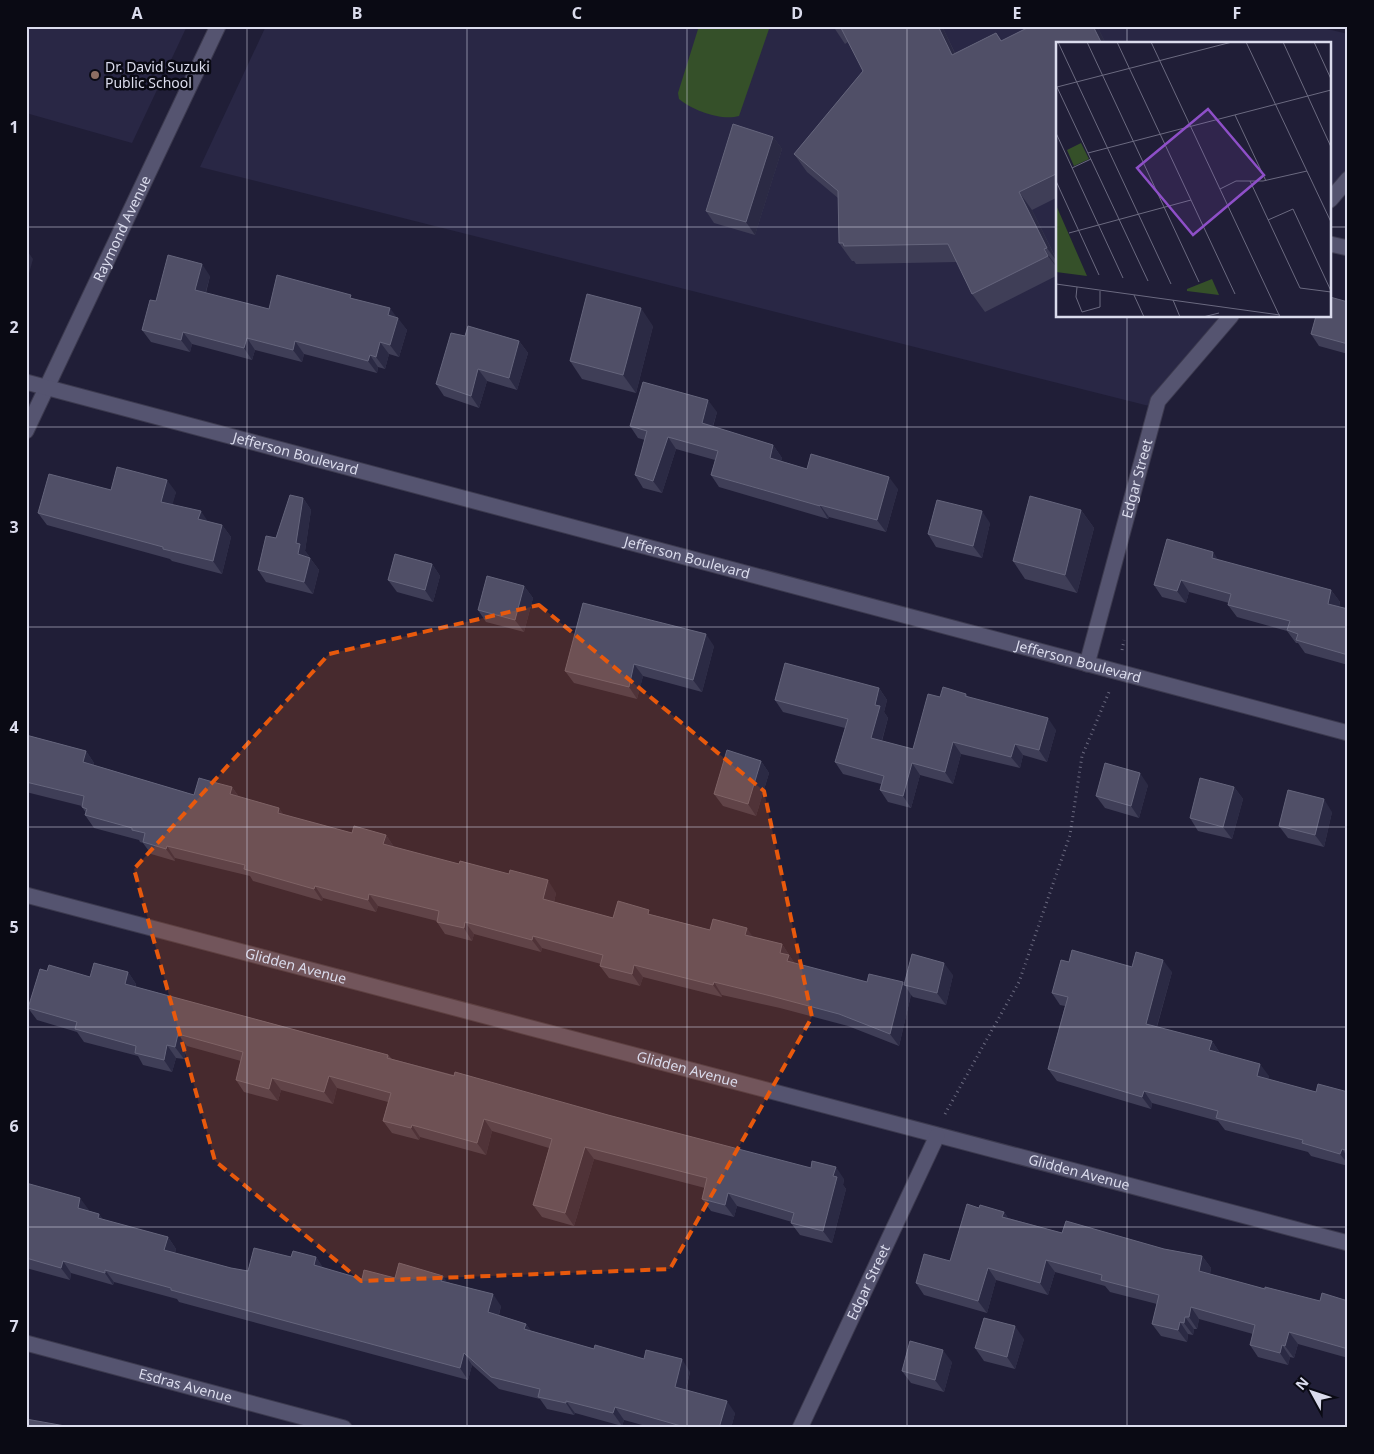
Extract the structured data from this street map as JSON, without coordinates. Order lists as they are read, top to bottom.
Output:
{
  "streets": {
    "street": [
      "Raymond Avenue",
      "Jefferson Boulevard",
      "Edgar Street",
      "Glidden Avenue",
      "Esdras Avenue"
    ]
  },
  "crossings": [
    ["Raymond Avenue", "Jefferson Boulevard"],
    ["Jefferson Boulevard", "Edgar Street"],
    ["Edgar Street", "Glidden Avenue"]
  ],
  "places": ["Dr. David Suzuki Public School"],
  "north": "top left",
  "grid": {
    "columns": [
      "A",
      "B",
      "C",
      "D",
      "E",
      "F"
    ],
    "rows": [
      "1",
      "2",
      "3",
      "4",
      "5",
      "6",
      "7"
    ]
  }
}
